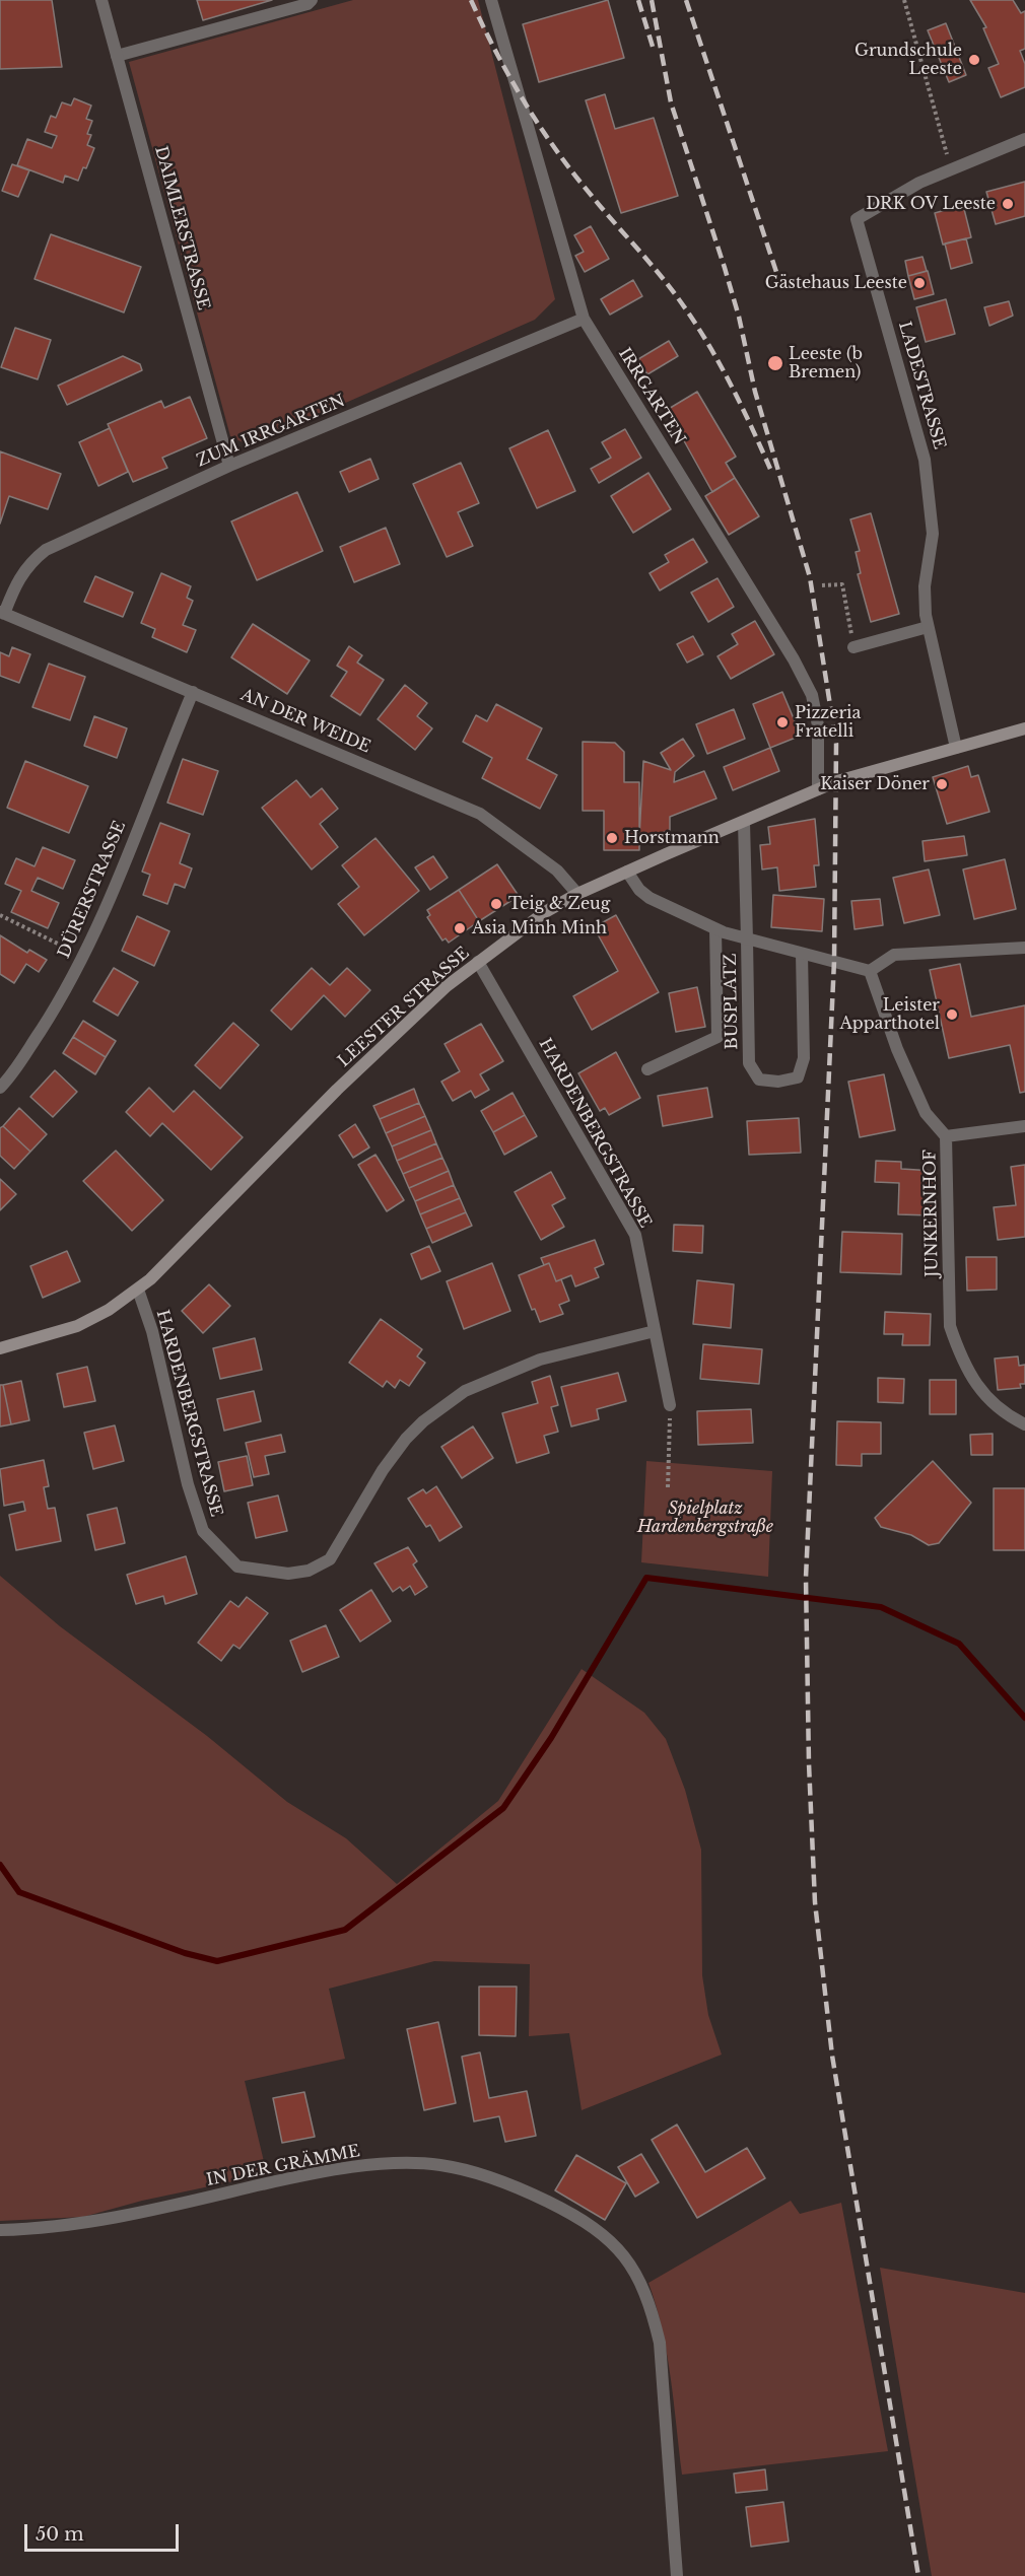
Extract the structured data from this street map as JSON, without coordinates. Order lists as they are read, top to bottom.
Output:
{
  "streets": {
    "street": [
      "DAIMLERSTRASSE",
      "LADESTRASSE",
      "IRRGARTEN",
      "ZUM IRRGARTEN",
      "AN DER WEIDE",
      "DÜRERSTRASSE",
      "BUSPLATZ",
      "LEESTER STRASSE",
      "HARDENBERGSTRASSE",
      "JUNKERNHOF",
      "IN DER GRÄMME"
    ]
  },
  "crossings": [
    ["DAIMLERSTRASSE", "ZUM IRRGARTEN"],
    ["LADESTRASSE", "LEESTER STRASSE"],
    ["IRRGARTEN", "ZUM IRRGARTEN"],
    ["IRRGARTEN", "LEESTER STRASSE"],
    ["ZUM IRRGARTEN", "AN DER WEIDE"],
    ["AN DER WEIDE", "DÜRERSTRASSE"],
    ["AN DER WEIDE", "LEESTER STRASSE"],
    ["BUSPLATZ", "LEESTER STRASSE"],
    ["LEESTER STRASSE", "HARDENBERGSTRASSE"]
  ],
  "parks": ["Spielplatz Hardenbergstraße"],
  "places": [
    "Grundschule Leeste",
    "DRK OV Leeste",
    "Gästehaus Leeste",
    "Leeste (b Bremen)",
    "Pizzeria Fratelli",
    "Kaiser Döner",
    "Horstmann",
    "Teig & Zeug",
    "Asia Minh Minh",
    "Leister Apparthotel"
  ],
  "scale_bar": "50 m"
}
